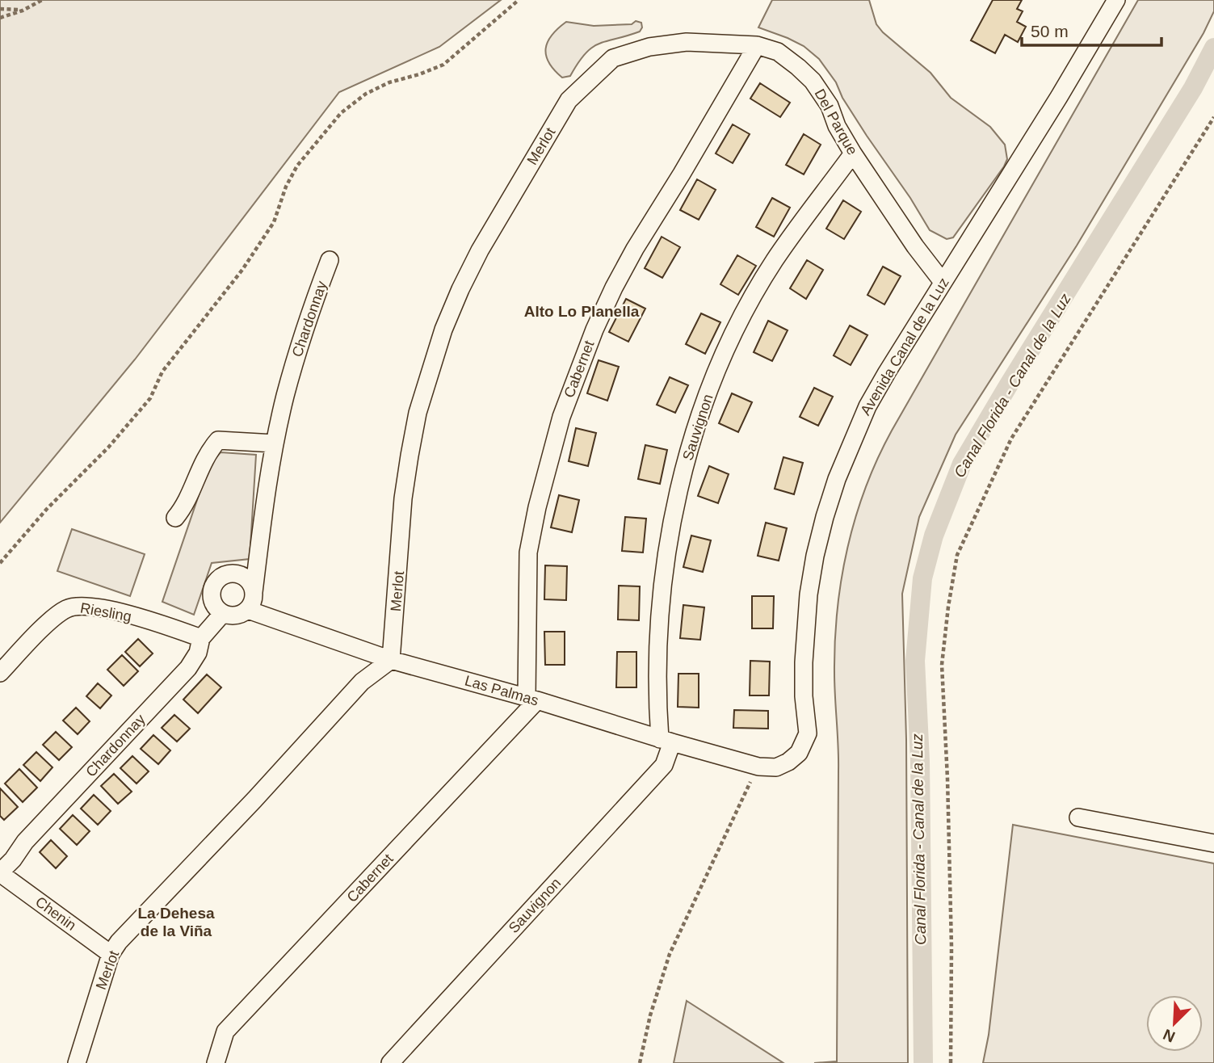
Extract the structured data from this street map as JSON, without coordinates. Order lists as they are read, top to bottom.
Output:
{
  "streets": {
    "street": [
      "Del Parque",
      "Merlot",
      "Chardonnay",
      "Avenida Canal de la Luz",
      "Cabernet",
      "Sauvignon",
      "Riesling",
      "Las Palmas",
      "Chenin"
    ]
  },
  "crossings": [
    ["Del Parque", "Merlot"],
    ["Del Parque", "Avenida Canal de la Luz"],
    ["Del Parque", "Cabernet"],
    ["Del Parque", "Sauvignon"],
    ["Merlot", "Las Palmas"],
    ["Merlot", "Chenin"],
    ["Chardonnay", "Riesling"],
    ["Chardonnay", "Las Palmas"],
    ["Chardonnay", "Chenin"],
    ["Avenida Canal de la Luz", "Las Palmas"],
    ["Cabernet", "Las Palmas"],
    ["Sauvignon", "Las Palmas"]
  ],
  "districts": ["Alto Lo Planella", "La Dehesa de la Viña"],
  "water": ["Canal Florida - Canal de la Luz"],
  "scale_bar": "50 m",
  "north": "bottom left"
}
